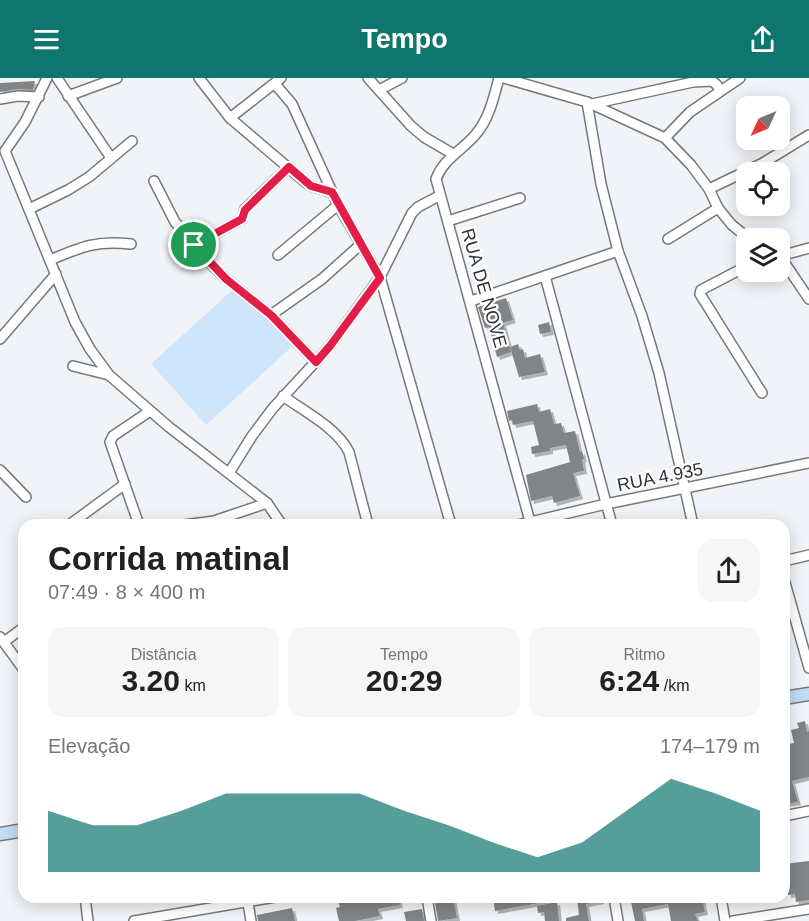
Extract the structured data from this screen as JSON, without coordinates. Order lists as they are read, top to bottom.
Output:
{
  "streets": {
    "street": ["RUA DE NOVE", "RUA 4.935"]
  },
  "north": "bottom left",
  "page": {
    "header": "Tempo",
    "heading": ["Corrida matinal", "07:49 · 8 × 400 m"],
    "stats": [
      ["Distância", "3.20 km"],
      ["Tempo", "20:29"],
      ["Ritmo", "6:24 /km"]
    ],
    "chart": ["Elevação", "174–179 m"]
  }
}
